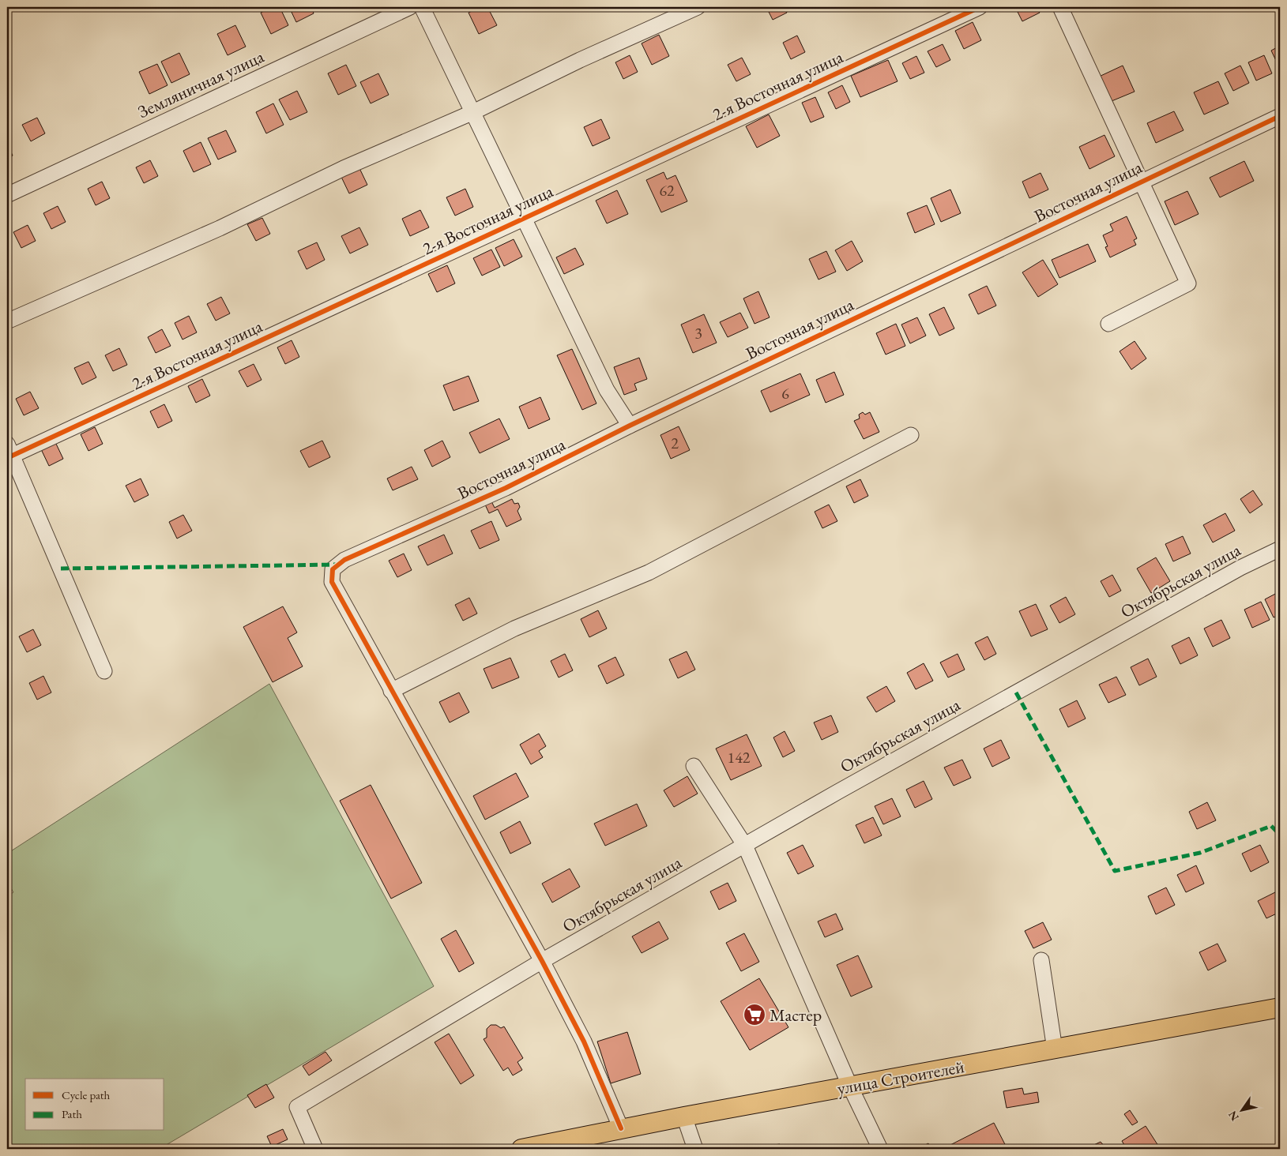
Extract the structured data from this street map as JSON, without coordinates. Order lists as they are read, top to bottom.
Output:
{
  "streets": {
    "main road": ["улица Строителей"],
    "street": [
      "Земляничная улица",
      "2-я Восточная улица",
      "Восточная улица",
      "Октябрьская улица"
    ]
  },
  "places": {
    "supermarket": ["Мастер"]
  },
  "house_numbers": [
    "62",
    "3",
    "6",
    "2",
    "142"
  ],
  "legend": ["Cycle path", "Path"],
  "north": "bottom left"
}
